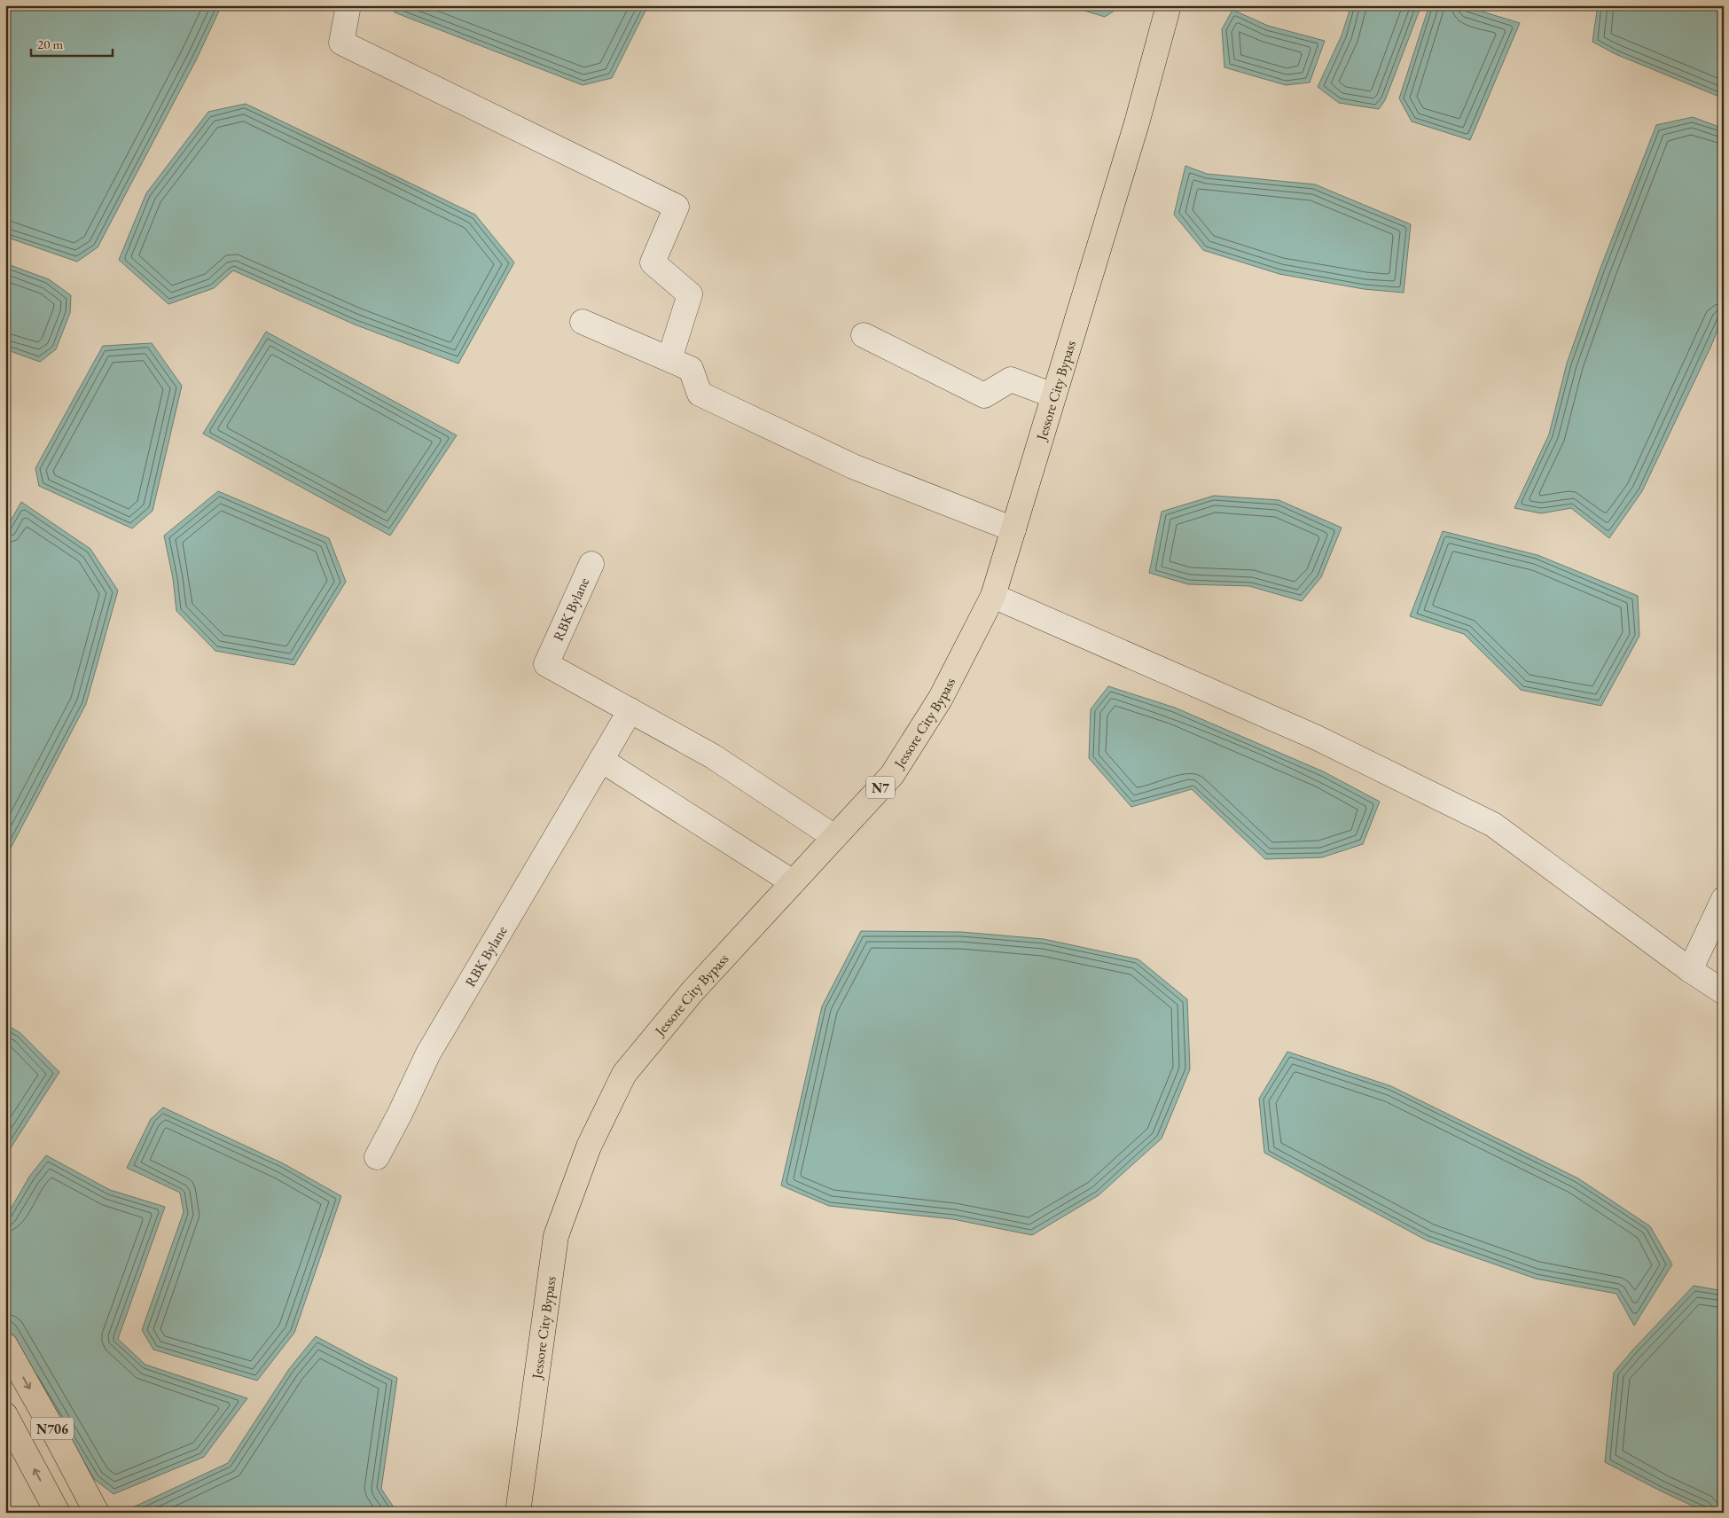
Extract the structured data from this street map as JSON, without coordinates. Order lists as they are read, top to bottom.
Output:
{
  "streets": {
    "highway": ["Jessore City Bypass", "N7", "N706"],
    "street": ["RBK Bylane"]
  },
  "crossings": [
    ["Jessore City Bypass", "RBK Bylane"]
  ],
  "scale_bar": "20 m"
}
